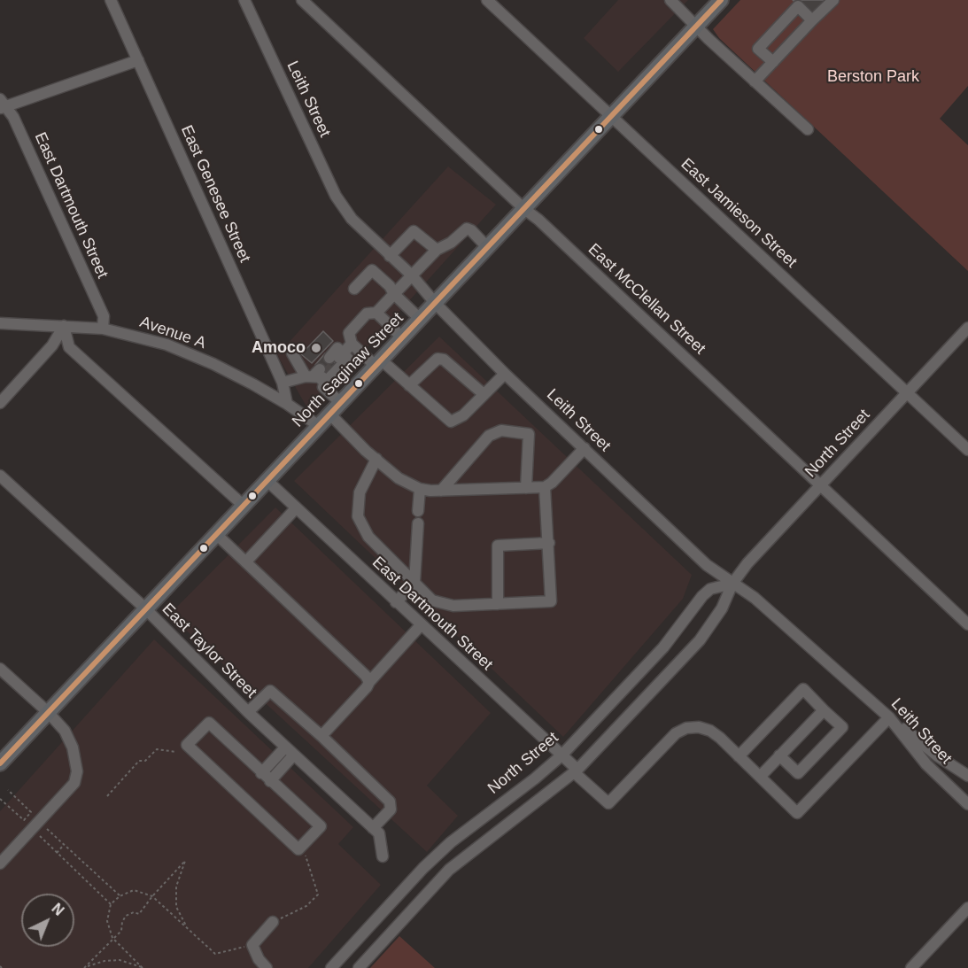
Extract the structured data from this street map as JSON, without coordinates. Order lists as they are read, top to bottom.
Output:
{
  "streets": {
    "main road": ["North Saginaw Street"],
    "street": [
      "Leith Street",
      "East Genesee Street",
      "East Dartmouth Street",
      "East Jamieson Street",
      "East McClellan Street",
      "Avenue A",
      "North Street",
      "East Taylor Street"
    ]
  },
  "crossings": [
    ["Leith Street", "North Saginaw Street"],
    ["Leith Street", "North Street"],
    ["East Genesee Street", "Avenue A"],
    ["East Dartmouth Street", "Avenue A"],
    ["East Dartmouth Street", "North Saginaw Street"],
    ["East Dartmouth Street", "North Street"],
    ["East Jamieson Street", "North Saginaw Street"],
    ["East Jamieson Street", "North Street"],
    ["East McClellan Street", "North Saginaw Street"],
    ["East McClellan Street", "North Street"],
    ["Avenue A", "North Saginaw Street"],
    ["North Saginaw Street", "East Taylor Street"]
  ],
  "parks": ["Berston Park"],
  "places": ["Amoco"],
  "north": "top right"
}
